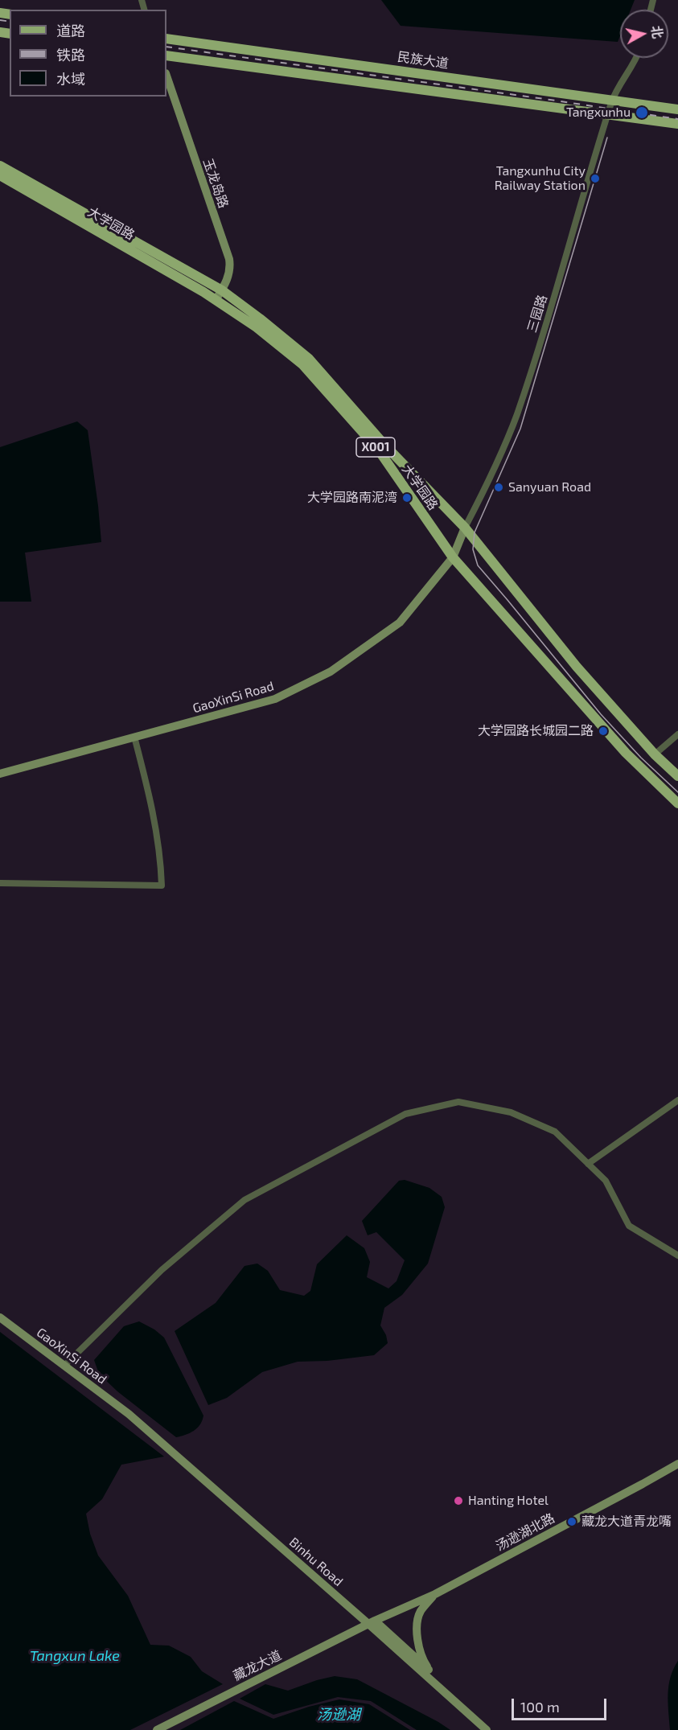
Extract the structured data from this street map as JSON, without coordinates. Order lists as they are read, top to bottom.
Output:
{
  "streets": {
    "main road": ["民族大道", "大学园路", "X001"],
    "street": [
      "玉龙岛路",
      "三园路",
      "GaoXinSi Road",
      "汤逊湖北路",
      "藏龙大道"
    ]
  },
  "crossings": [
    ["民族大道", "三园路"],
    ["玉龙岛路", "大学园路"],
    ["大学园路", "三园路"],
    ["大学园路", "GaoXinSi Road"],
    ["三园路", "GaoXinSi Road"],
    ["GaoXinSi Road", "汤逊湖北路"],
    ["GaoXinSi Road", "藏龙大道"],
    ["汤逊湖北路", "藏龙大道"]
  ],
  "water": ["Tangxun Lake", "汤逊湖"],
  "places": [
    "Tangxunhu",
    "Tangxunhu City Railway Station",
    "Sanyuan Road",
    "大学园路南泥湾",
    "大学园路长城园二路",
    "Hanting Hotel",
    "藏龙大道青龙嘴"
  ],
  "legend": ["道路", "铁路", "水域"],
  "scale_bar": "100 m",
  "north": "right"
}
